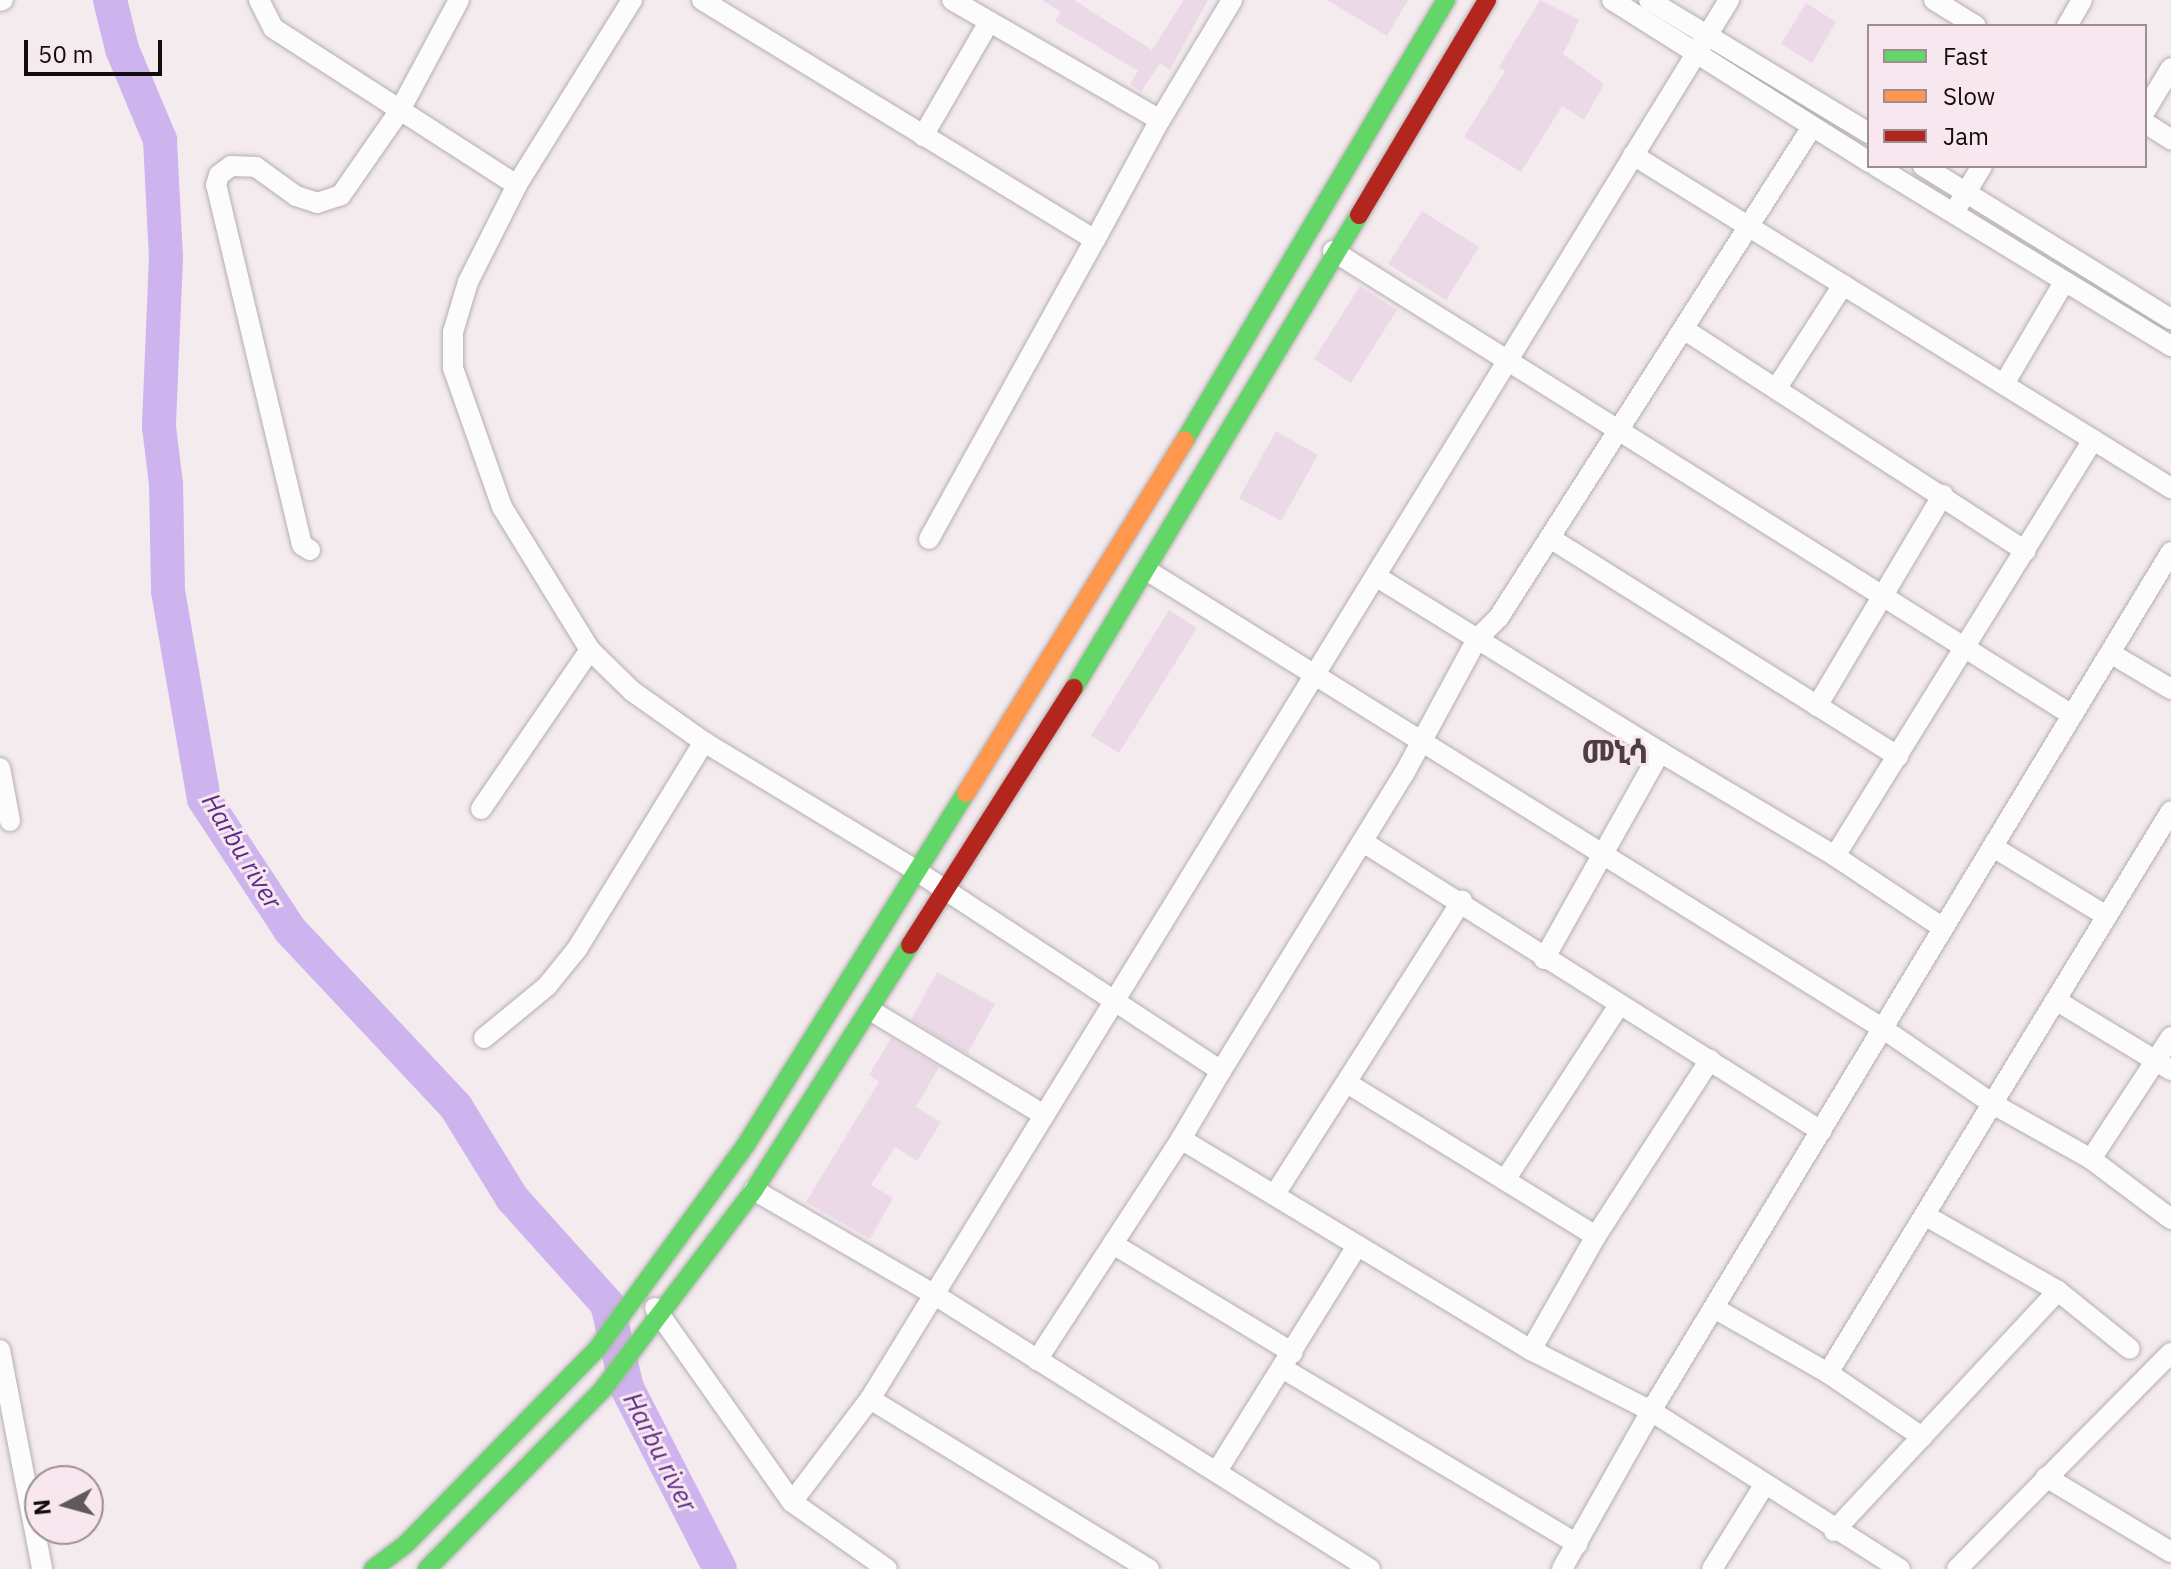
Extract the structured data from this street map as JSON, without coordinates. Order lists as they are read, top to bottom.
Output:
{
  "districts": ["መኒሳ"],
  "water": ["Harbu river"],
  "legend": ["Fast", "Slow", "Jam"],
  "scale_bar": "50 m",
  "north": "left"
}
